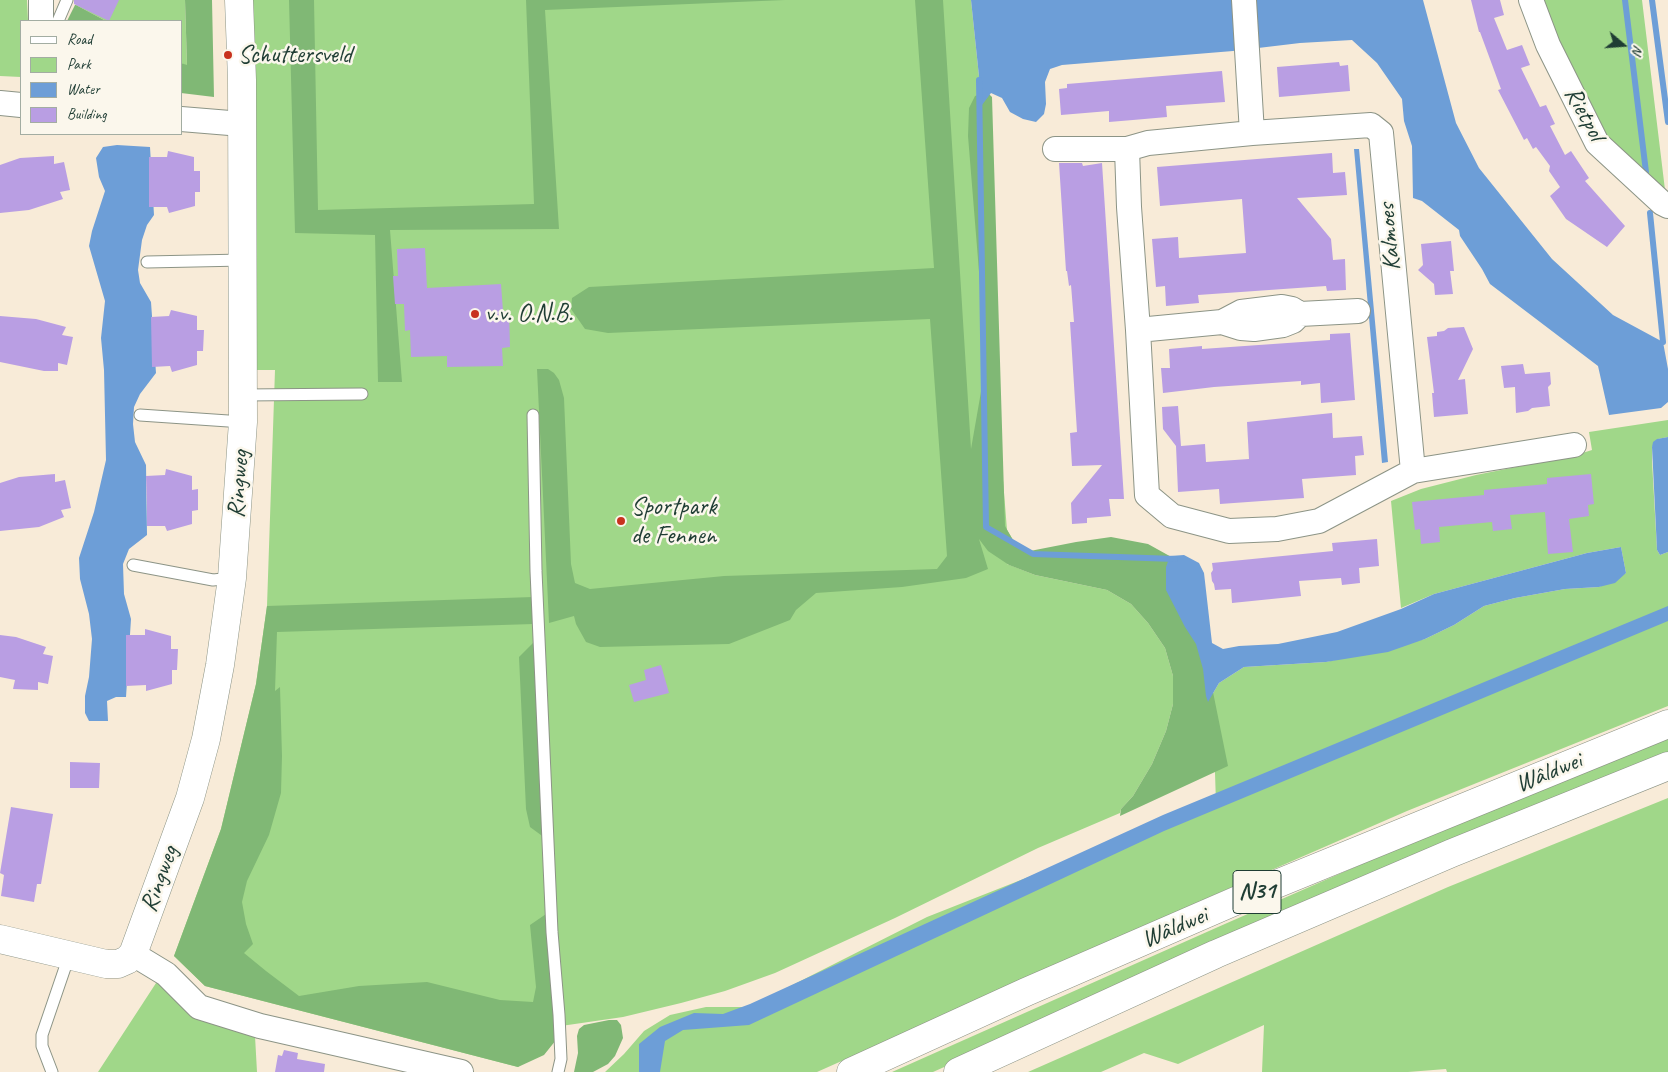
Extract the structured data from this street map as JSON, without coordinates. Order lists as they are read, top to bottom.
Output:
{
  "streets": {
    "main road": ["Ringweg", "Wâldwei", "N31"],
    "street": ["Rietpol", "Kalmoes"]
  },
  "places": ["Schuttersveld", "v.v. O.N.B.", "Sportpark de Fennen"],
  "legend": [
    "Road",
    "Park",
    "Water",
    "Building"
  ],
  "north": "right"
}
